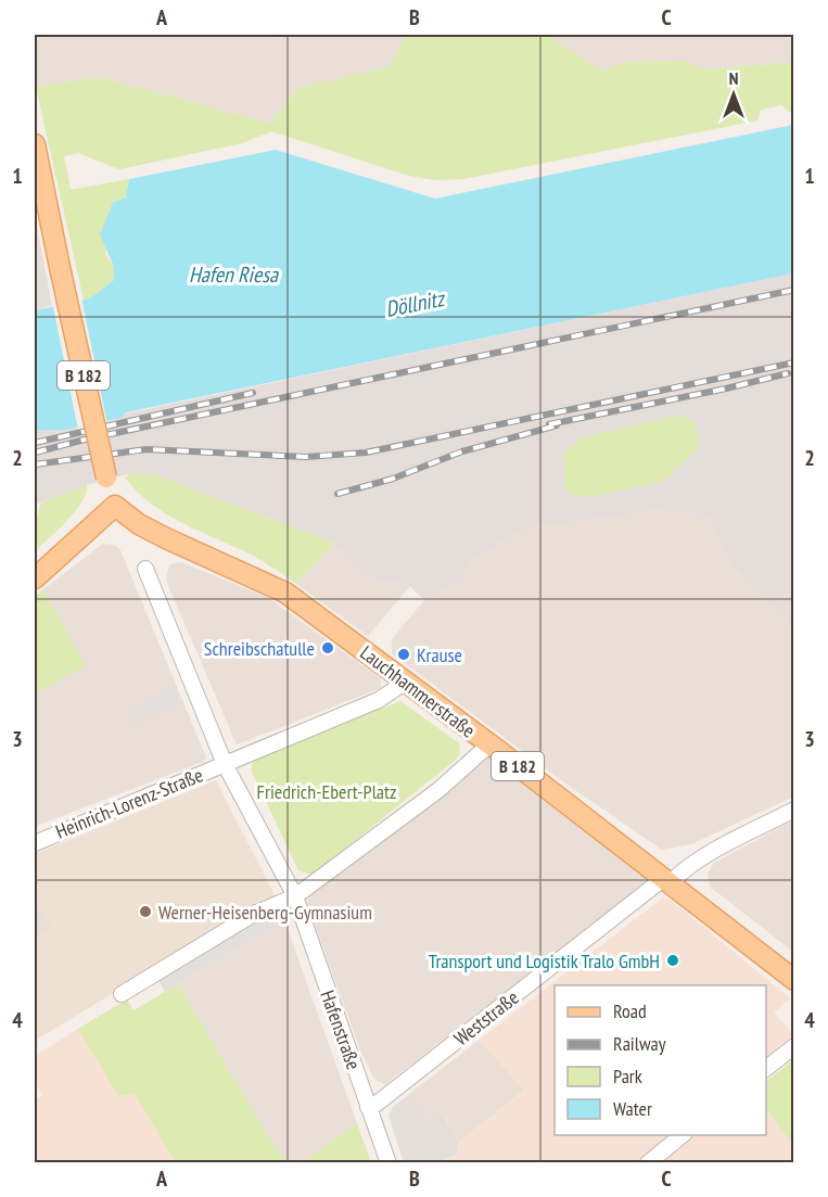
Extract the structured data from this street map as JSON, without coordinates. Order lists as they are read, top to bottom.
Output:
{
  "streets": {
    "main road": ["B 182", "Lauchhammerstraße"],
    "street": ["Heinrich-Lorenz-Straße", "Weststraße", "Hafenstraße"]
  },
  "crossings": [
    ["B 182", "Lauchhammerstraße"],
    ["Lauchhammerstraße", "Weststraße"],
    ["Weststraße", "Hafenstraße"]
  ],
  "water": ["Hafen Riesa", "Döllnitz"],
  "parks": ["Friedrich-Ebert-Platz"],
  "places": [
    "Schreibschatulle",
    "Krause",
    "Werner-Heisenberg-Gymnasium",
    "Transport und Logistik Tralo GmbH"
  ],
  "legend": [
    "Road",
    "Railway",
    "Park",
    "Water"
  ],
  "north": "top",
  "grid": {
    "columns": ["A", "B", "C"],
    "rows": [
      "1",
      "2",
      "3",
      "4"
    ]
  }
}
